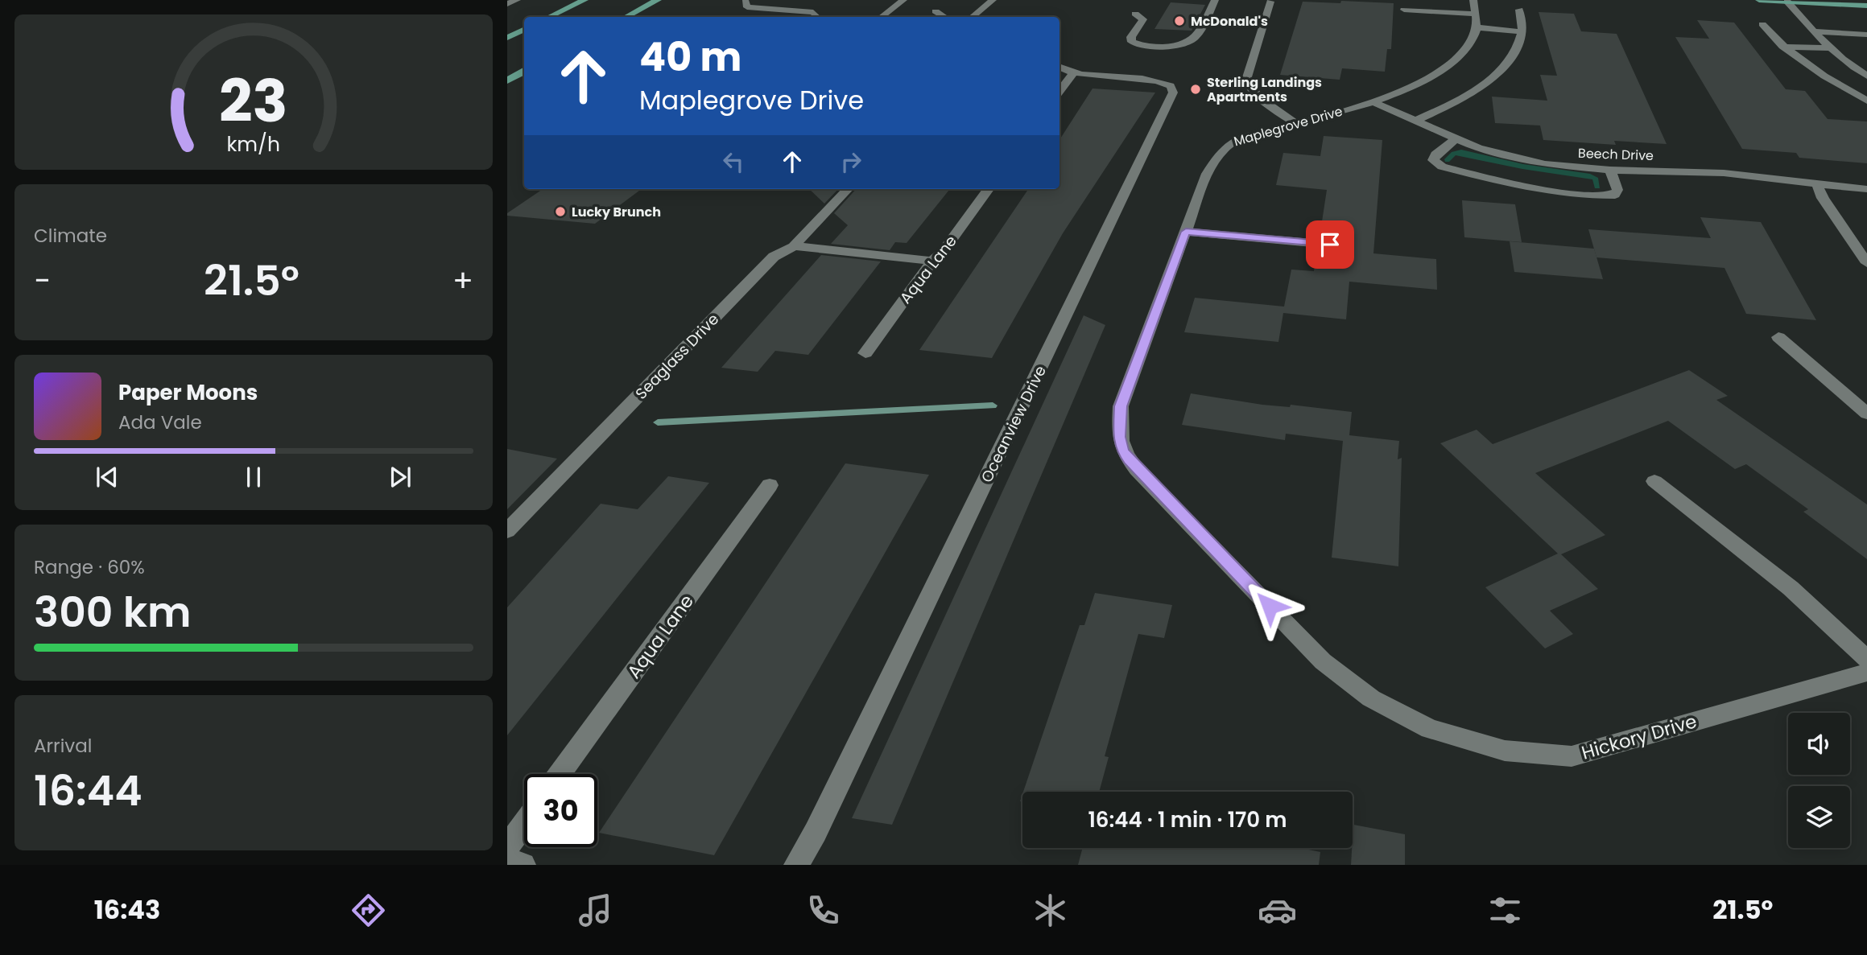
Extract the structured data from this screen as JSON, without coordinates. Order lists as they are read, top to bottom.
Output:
{
  "streets": {
    "street": [
      "Maplegrove Drive",
      "Beech Drive",
      "Aqua Lane",
      "Seaglass Drive",
      "Oceanview Drive",
      "Hickory Drive"
    ]
  },
  "crossings": [
    ["Maplegrove Drive", "Beech Drive"],
    ["Maplegrove Drive", "Hickory Drive"]
  ],
  "places": ["McDonald's", "Sterling Landings Apartments", "Lucky Brunch"],
  "page": {
    "turn": ["40 m", "Maplegrove Drive"],
    "tile": [
      "Climate",
      ["Range · 60%", "300 km"],
      ["Arrival", "16:44"]
    ],
    "heat": ["−", "21.5°", "+"],
    "song": ["Paper Moons", "Ada Vale"],
    "limit": "30",
    "trip": "16:44 · 1 min · 170 m",
    "tabs": ["16:43", "21.5°"],
    "gauge": ["23", "km/h"]
  }
}
